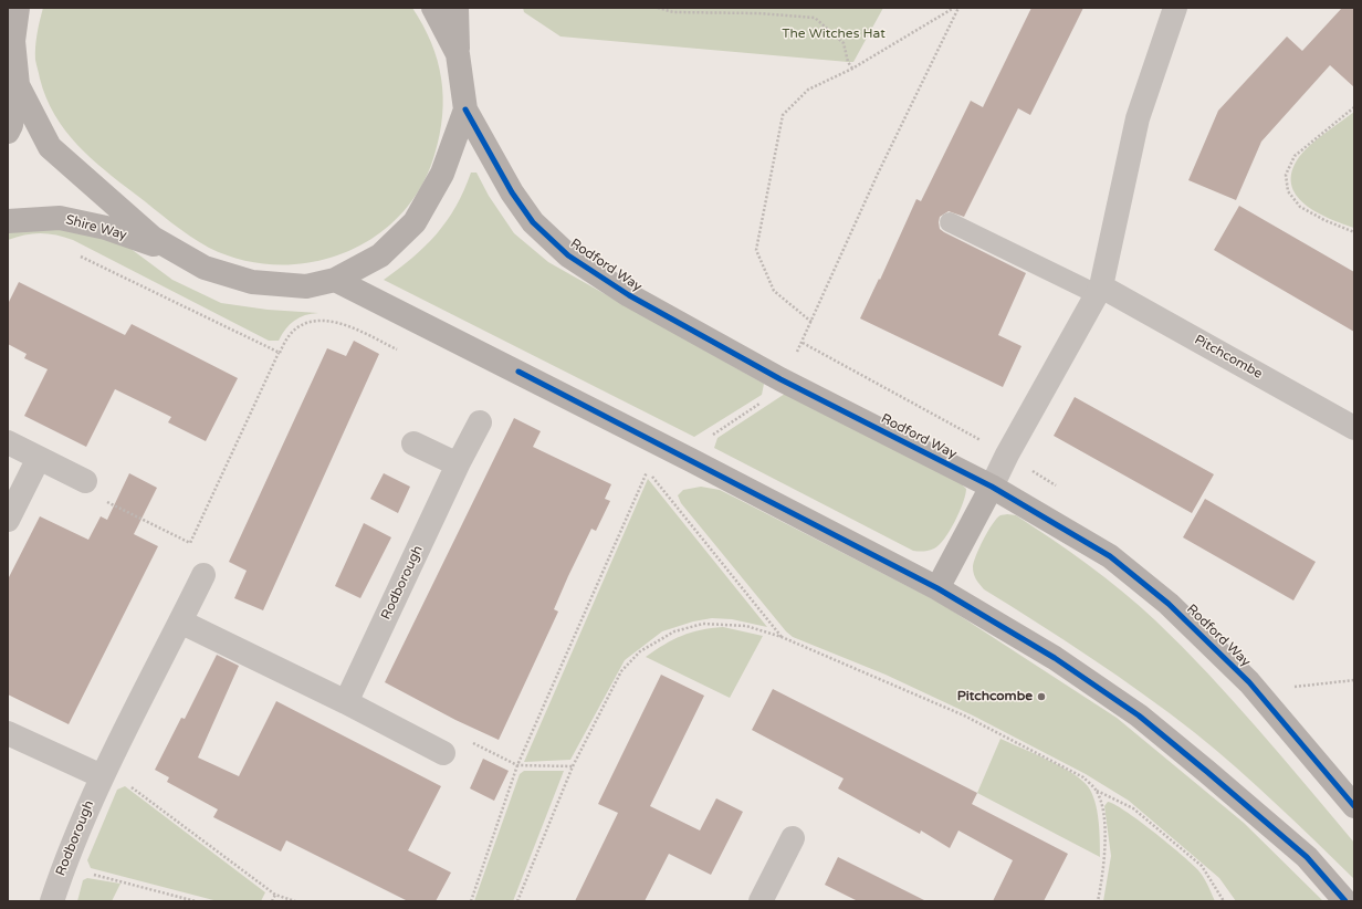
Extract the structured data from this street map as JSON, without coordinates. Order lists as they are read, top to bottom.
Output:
{
  "streets": {
    "street": [
      "Shire Way",
      "Rodford Way",
      "Pitchcombe",
      "Rodborough"
    ]
  },
  "parks": ["The Witches Hat"],
  "places": ["Pitchcombe"]
}
